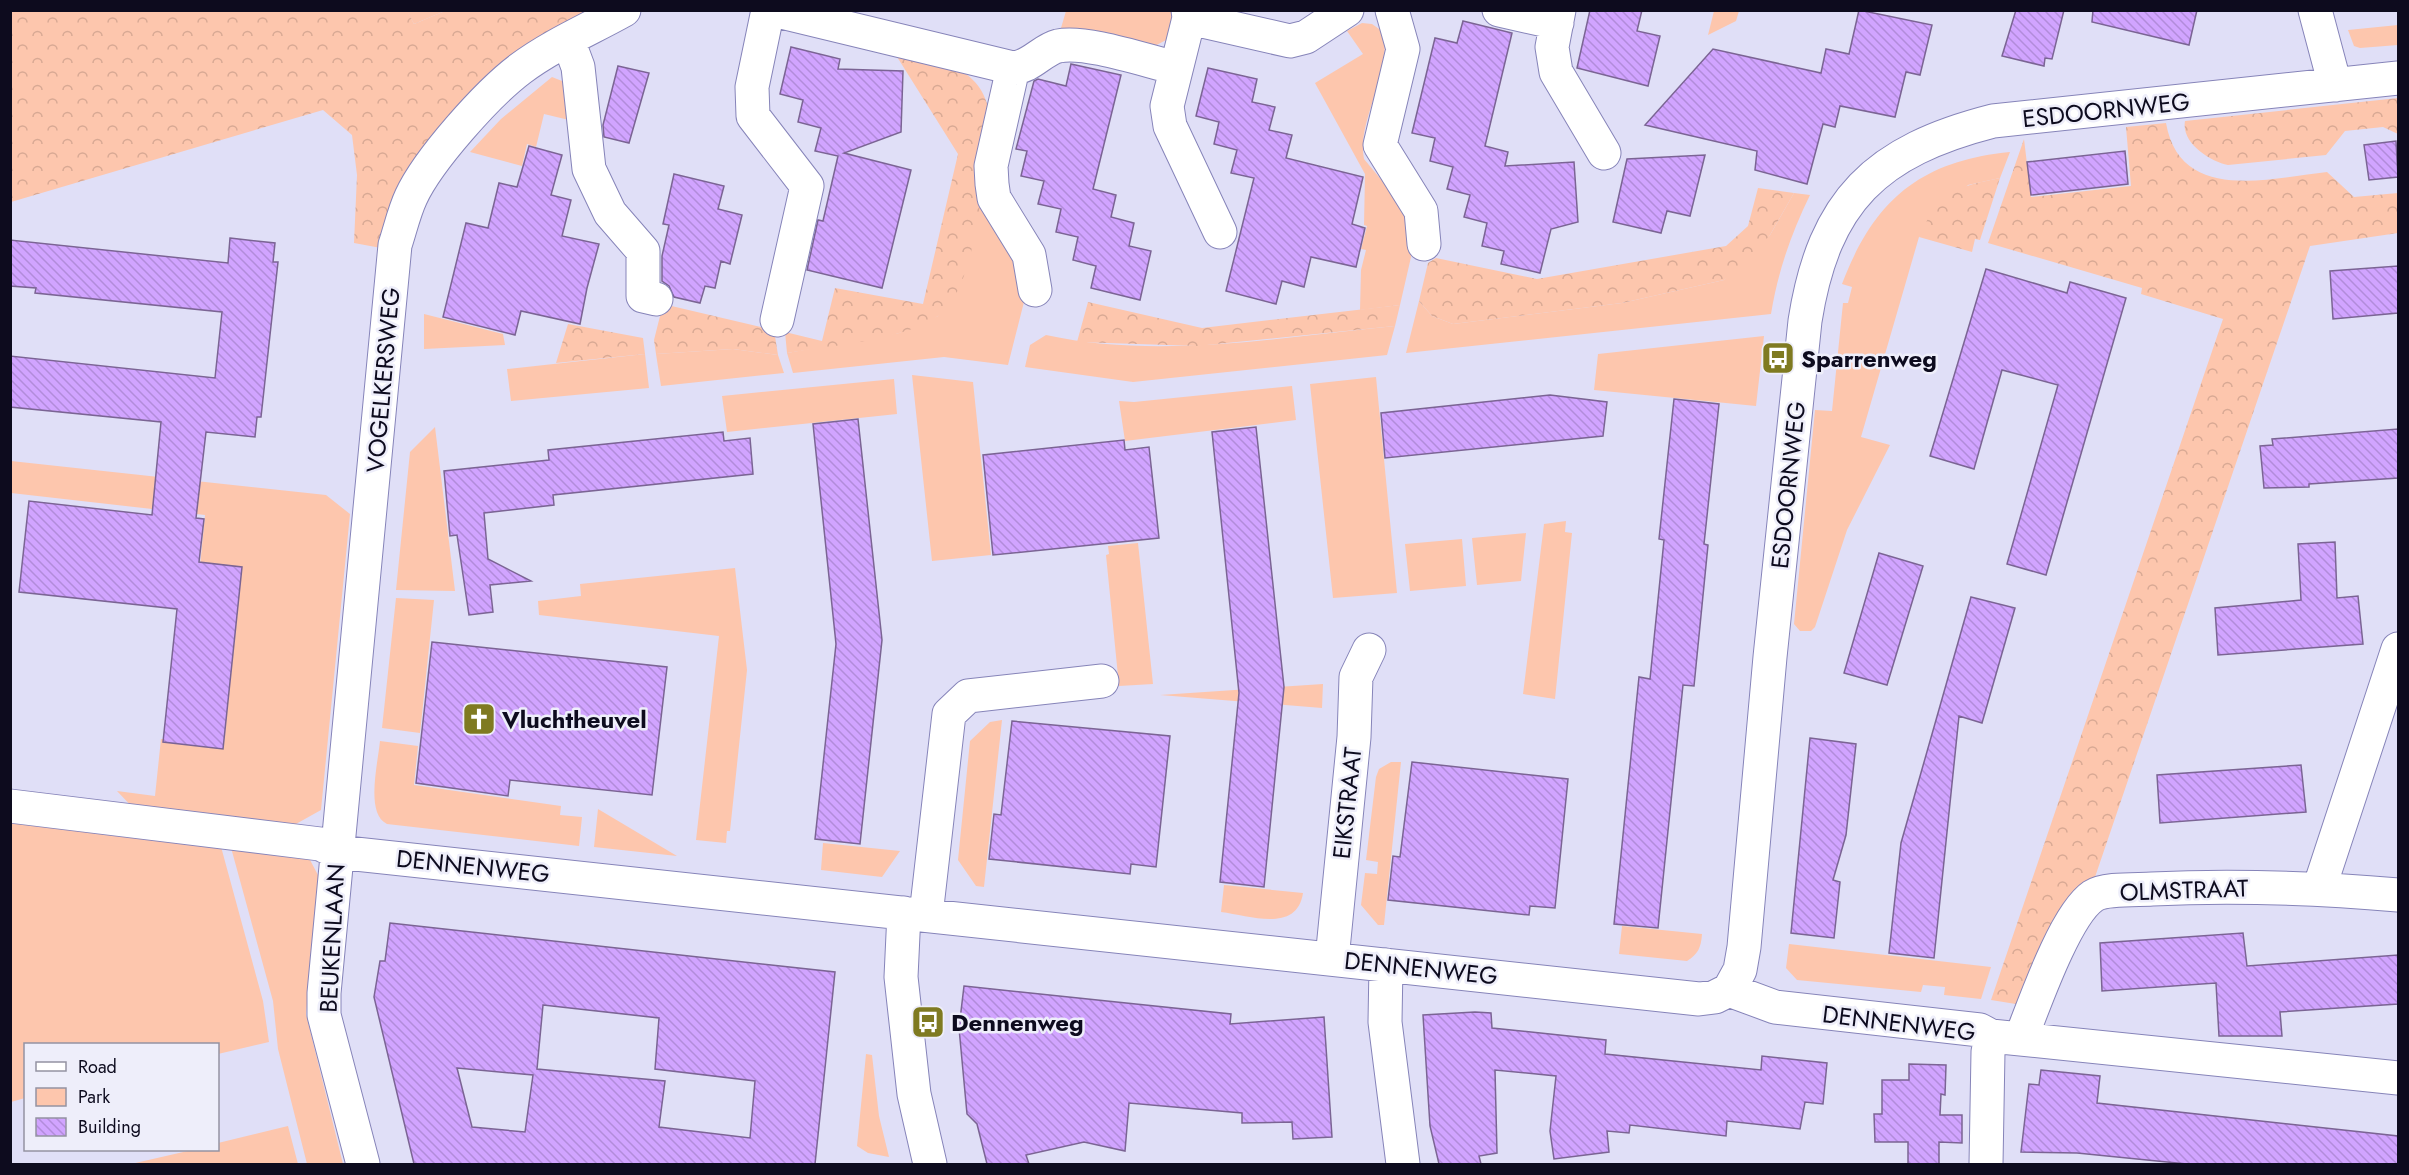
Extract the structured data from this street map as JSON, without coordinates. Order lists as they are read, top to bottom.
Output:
{
  "streets": {
    "street": [
      "ESDOORNWEG",
      "VOGELKERSWEG",
      "EIKSTRAAT",
      "DENNENWEG",
      "OLMSTRAAT",
      "BEUKENLAAN"
    ]
  },
  "crossings": [
    ["ESDOORNWEG", "DENNENWEG"],
    ["VOGELKERSWEG", "DENNENWEG"],
    ["VOGELKERSWEG", "BEUKENLAAN"],
    ["EIKSTRAAT", "DENNENWEG"],
    ["DENNENWEG", "OLMSTRAAT"],
    ["DENNENWEG", "BEUKENLAAN"]
  ],
  "places": {
    "bus stop": ["Sparrenweg", "Dennenweg"],
    "church": ["Vluchtheuvel"]
  },
  "legend": ["Road", "Park", "Building"]
}
